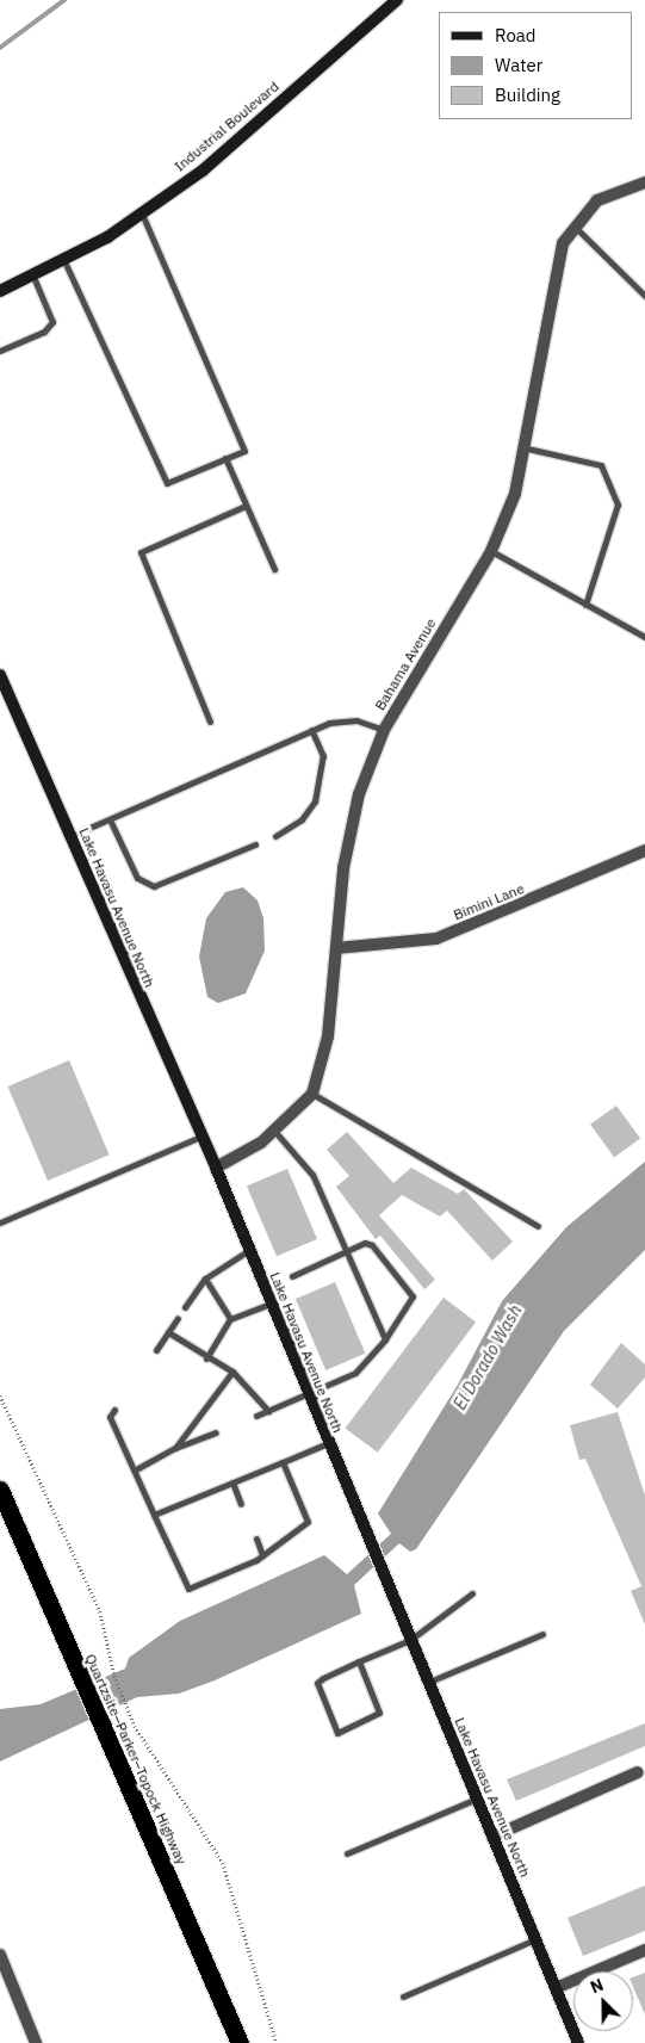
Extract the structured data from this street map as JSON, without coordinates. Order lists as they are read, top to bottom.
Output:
{
  "streets": {
    "highway": ["Quartzsite–Parker–Topock Highway"],
    "main road": ["Industrial Boulevard", "Lake Havasu Avenue North"],
    "street": ["Bahama Avenue", "Bimini Lane"]
  },
  "crossings": [
    ["Bahama Avenue", "Bimini Lane"]
  ],
  "water": ["El Dorado Wash"],
  "legend": ["Road", "Water", "Building"],
  "north": "top left"
}
